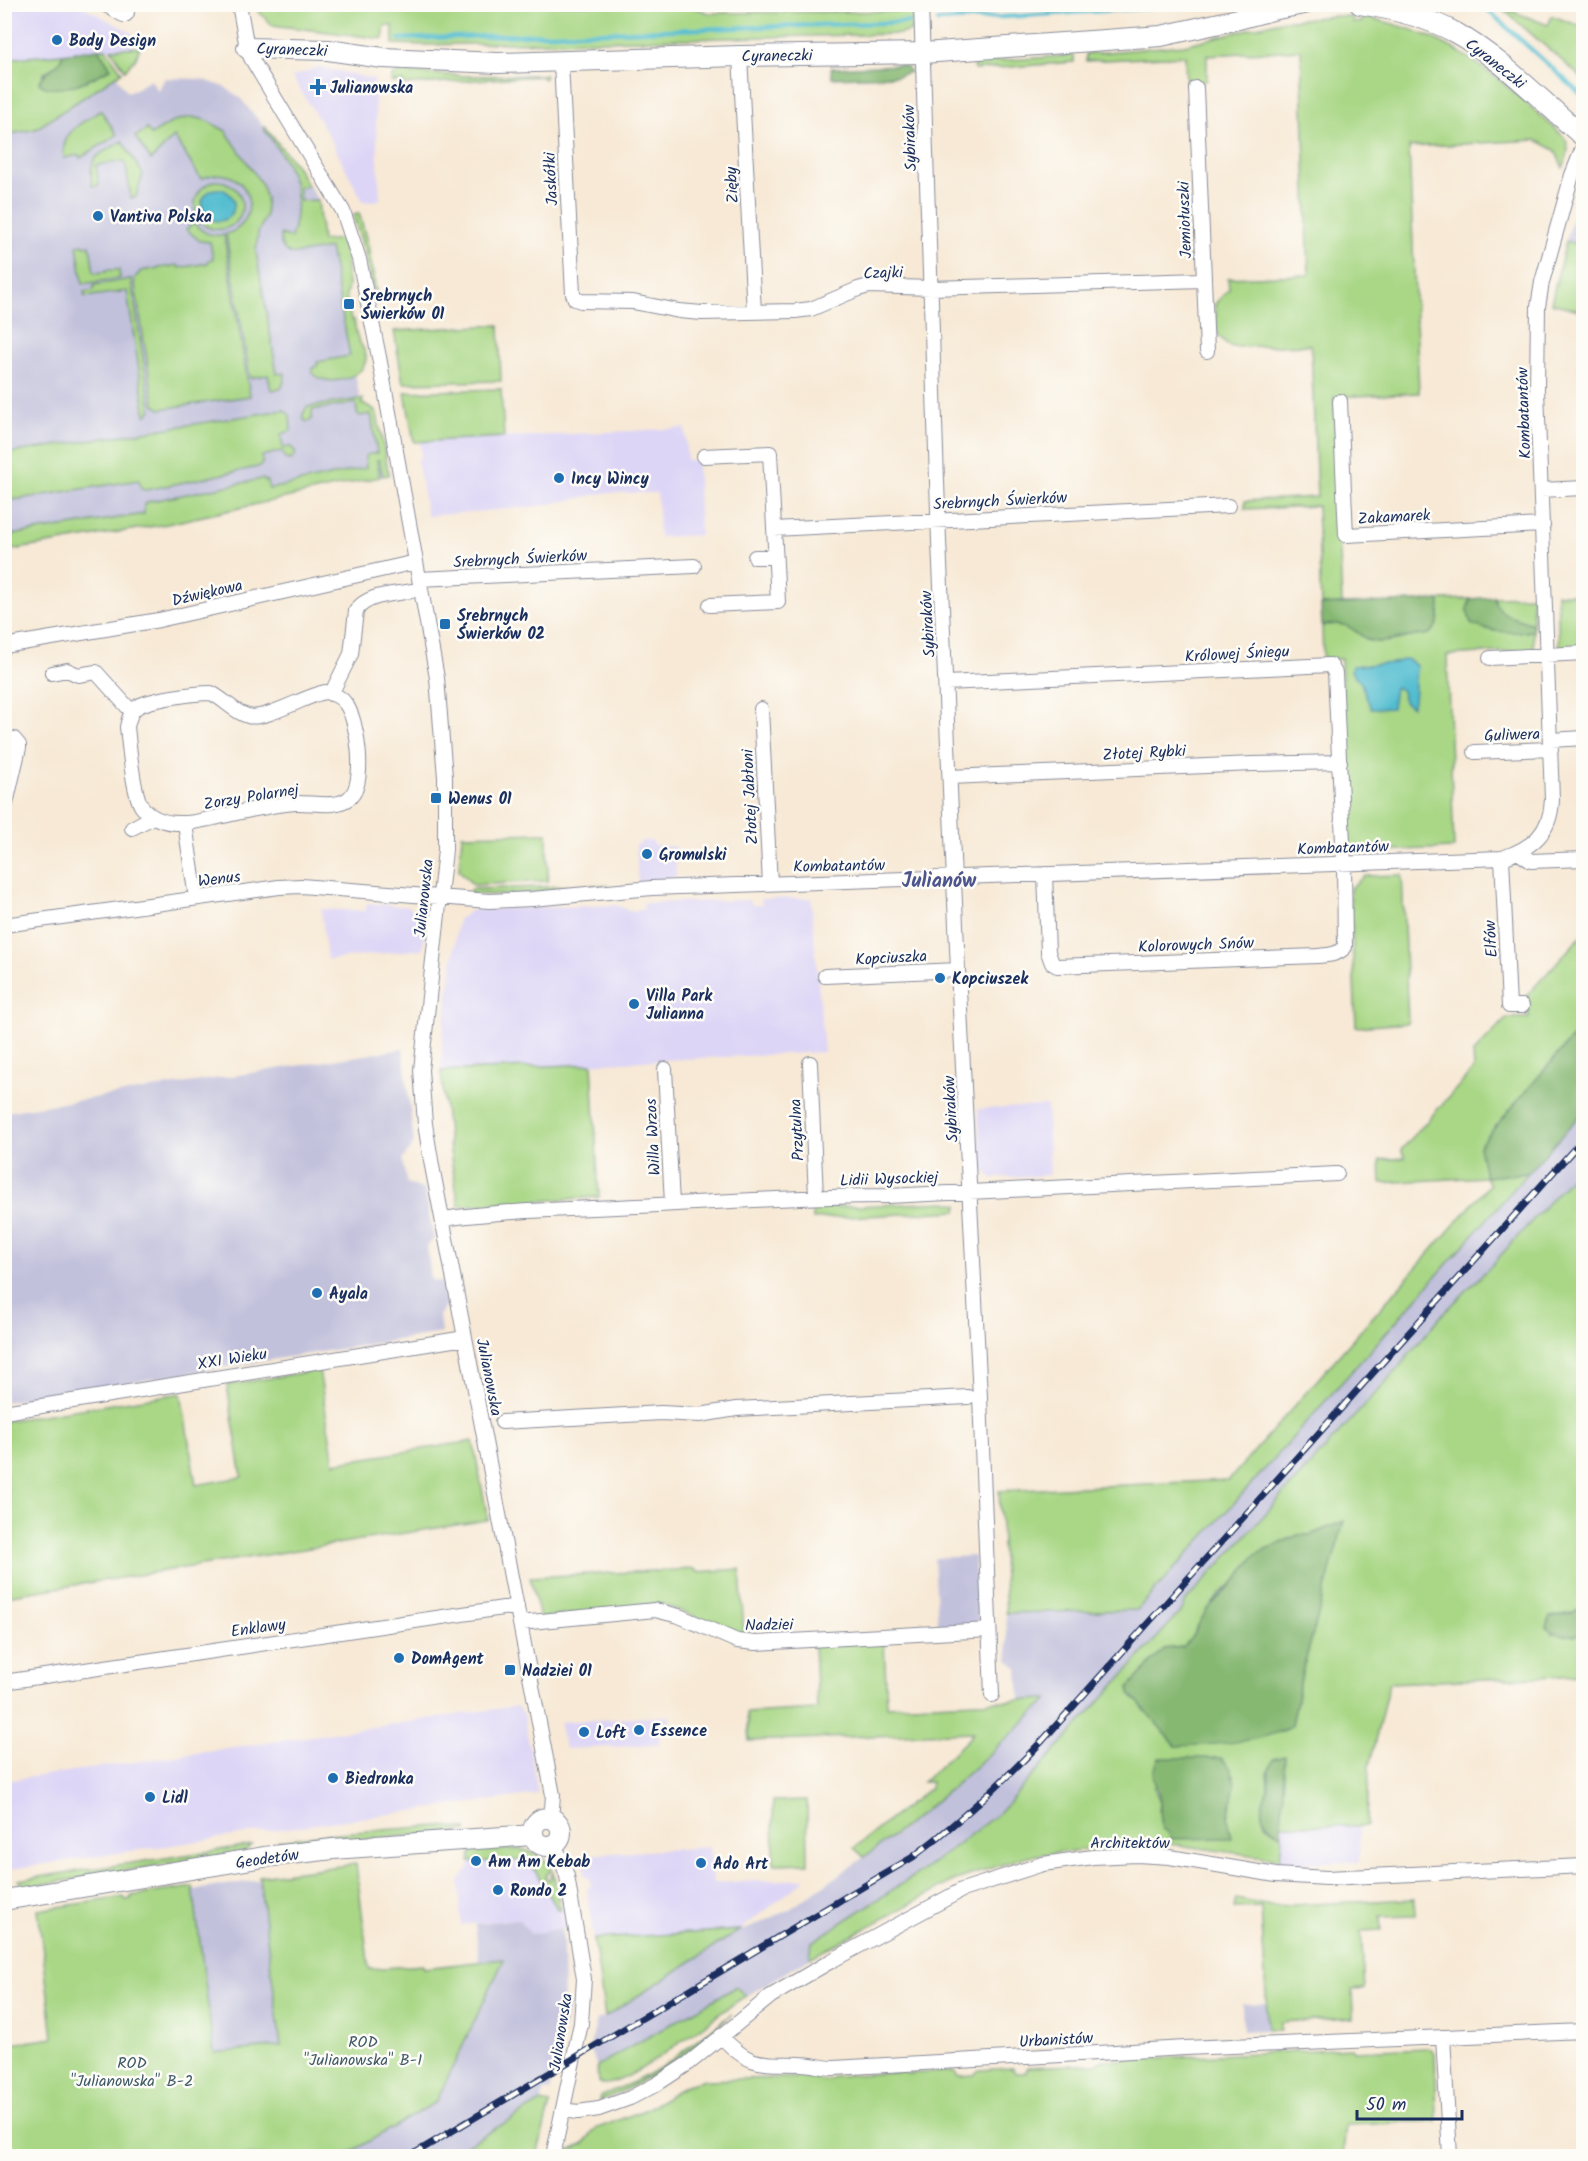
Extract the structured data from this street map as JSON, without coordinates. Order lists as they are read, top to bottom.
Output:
{
  "streets": {
    "street": [
      "Cyraneczki",
      "Sybiraków",
      "Jaskółki",
      "Zięby",
      "Jemiołuszki",
      "Czajki",
      "Kombatantów",
      "Srebrnych Świerków",
      "Zakamarek",
      "Dźwiękowa",
      "Królowej Śniegu",
      "Guliwera",
      "Złotej Rybki",
      "Zorzy Polarnej",
      "Złotej Jabłoni",
      "Wenus",
      "Julianowska",
      "Elfów",
      "Kolorowych Snów",
      "Kopciuszka",
      "Przytulna",
      "Willa Wrzos",
      "Lidii Wysockiej",
      "XXI Wieku",
      "Nadziei",
      "Enklawy",
      "Architektów",
      "Geodetów",
      "Urbanistów"
    ]
  },
  "crossings": [
    ["Cyraneczki", "Sybiraków"],
    ["Cyraneczki", "Jaskółki"],
    ["Cyraneczki", "Zięby"],
    ["Cyraneczki", "Julianowska"],
    ["Sybiraków", "Czajki"],
    ["Sybiraków", "Kombatantów"],
    ["Sybiraków", "Srebrnych Świerków"],
    ["Sybiraków", "Królowej Śniegu"],
    ["Sybiraków", "Złotej Rybki"],
    ["Sybiraków", "Kopciuszka"],
    ["Sybiraków", "Lidii Wysockiej"],
    ["Jaskółki", "Czajki"],
    ["Zięby", "Czajki"],
    ["Jemiołuszki", "Czajki"],
    ["Kombatantów", "Zakamarek"],
    ["Kombatantów", "Królowej Śniegu"],
    ["Kombatantów", "Guliwera"],
    ["Kombatantów", "Złotej Jabłoni"],
    ["Kombatantów", "Wenus"],
    ["Kombatantów", "Julianowska"],
    ["Kombatantów", "Elfów"],
    ["Kombatantów", "Kolorowych Snów"],
    ["Srebrnych Świerków", "Julianowska"],
    ["Dźwiękowa", "Julianowska"],
    ["Królowej Śniegu", "Złotej Rybki"],
    ["Królowej Śniegu", "Kolorowych Snów"],
    ["Zorzy Polarnej", "Wenus"],
    ["Wenus", "Julianowska"],
    ["Julianowska", "Lidii Wysockiej"],
    ["Julianowska", "XXI Wieku"],
    ["Julianowska", "Nadziei"],
    ["Julianowska", "Enklawy"],
    ["Julianowska", "Geodetów"],
    ["Przytulna", "Lidii Wysockiej"],
    ["Willa Wrzos", "Lidii Wysockiej"],
    ["Architektów", "Urbanistów"]
  ],
  "districts": ["Julianów"],
  "parks": ["ROD \"Julianowska\" B-1", "ROD \"Julianowska\" B-2"],
  "places": {
    "other": [
      "Body Design",
      "Vantiva Polska",
      "Incy Wincy",
      "Gromulski",
      "Kopciuszek",
      "Villa Park Julianna",
      "Ayala",
      "DomAgent",
      "Essence",
      "Loft",
      "Biedronka",
      "Lidl",
      "Am Am Kebab",
      "Ado Art",
      "Rondo 2"
    ],
    "health": ["Julianowska"],
    "transit": [
      "Srebrnych Świerków 01",
      "Srebrnych Świerków 02",
      "Wenus 01",
      "Nadziei 01"
    ]
  },
  "scale_bar": "50 m"
}
